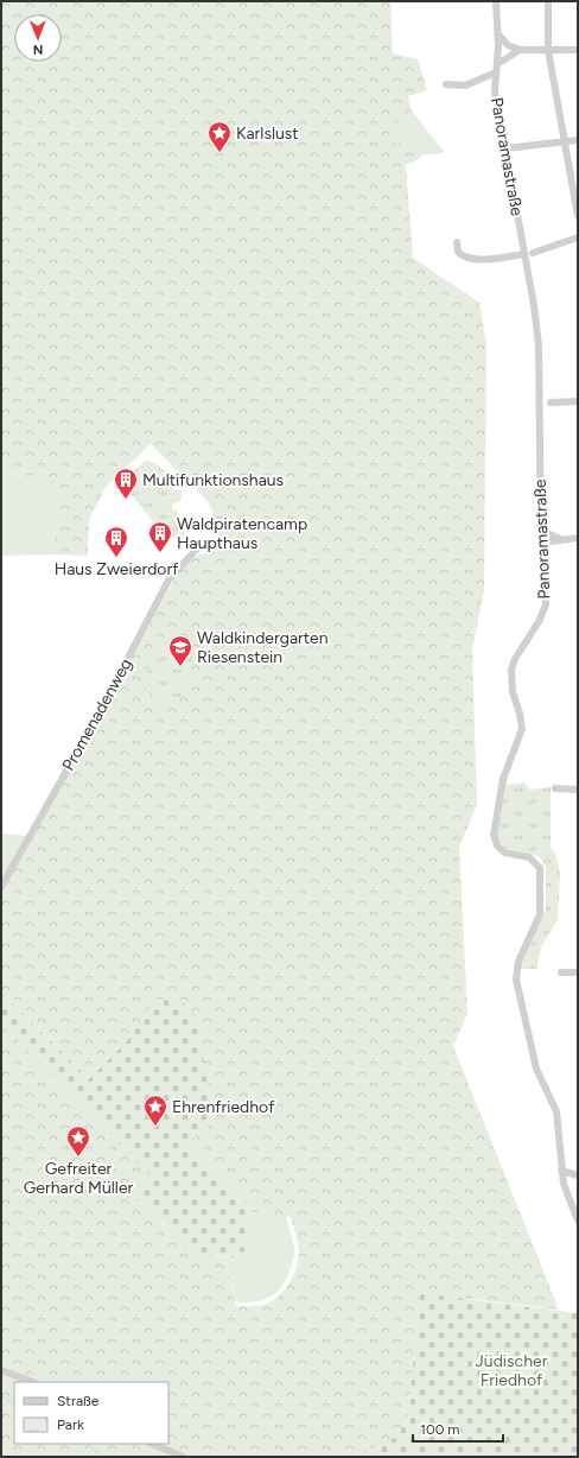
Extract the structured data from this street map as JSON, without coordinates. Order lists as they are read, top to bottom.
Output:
{
  "streets": {
    "street": ["Panoramastraße", "Promenadenweg"]
  },
  "parks": ["Jüdischer Friedhof"],
  "places": {
    "place": ["Karlslust", "Ehrenfriedhof", "Gefreiter Gerhard Müller"],
    "building": ["Multifunktionshaus", "Waldpiratencamp Haupthaus", "Haus Zweierdorf"],
    "school or university": ["Waldkindergarten Riesenstein"]
  },
  "legend": ["Straße", "Park"],
  "scale_bar": "100 m",
  "north": "bottom"
}
